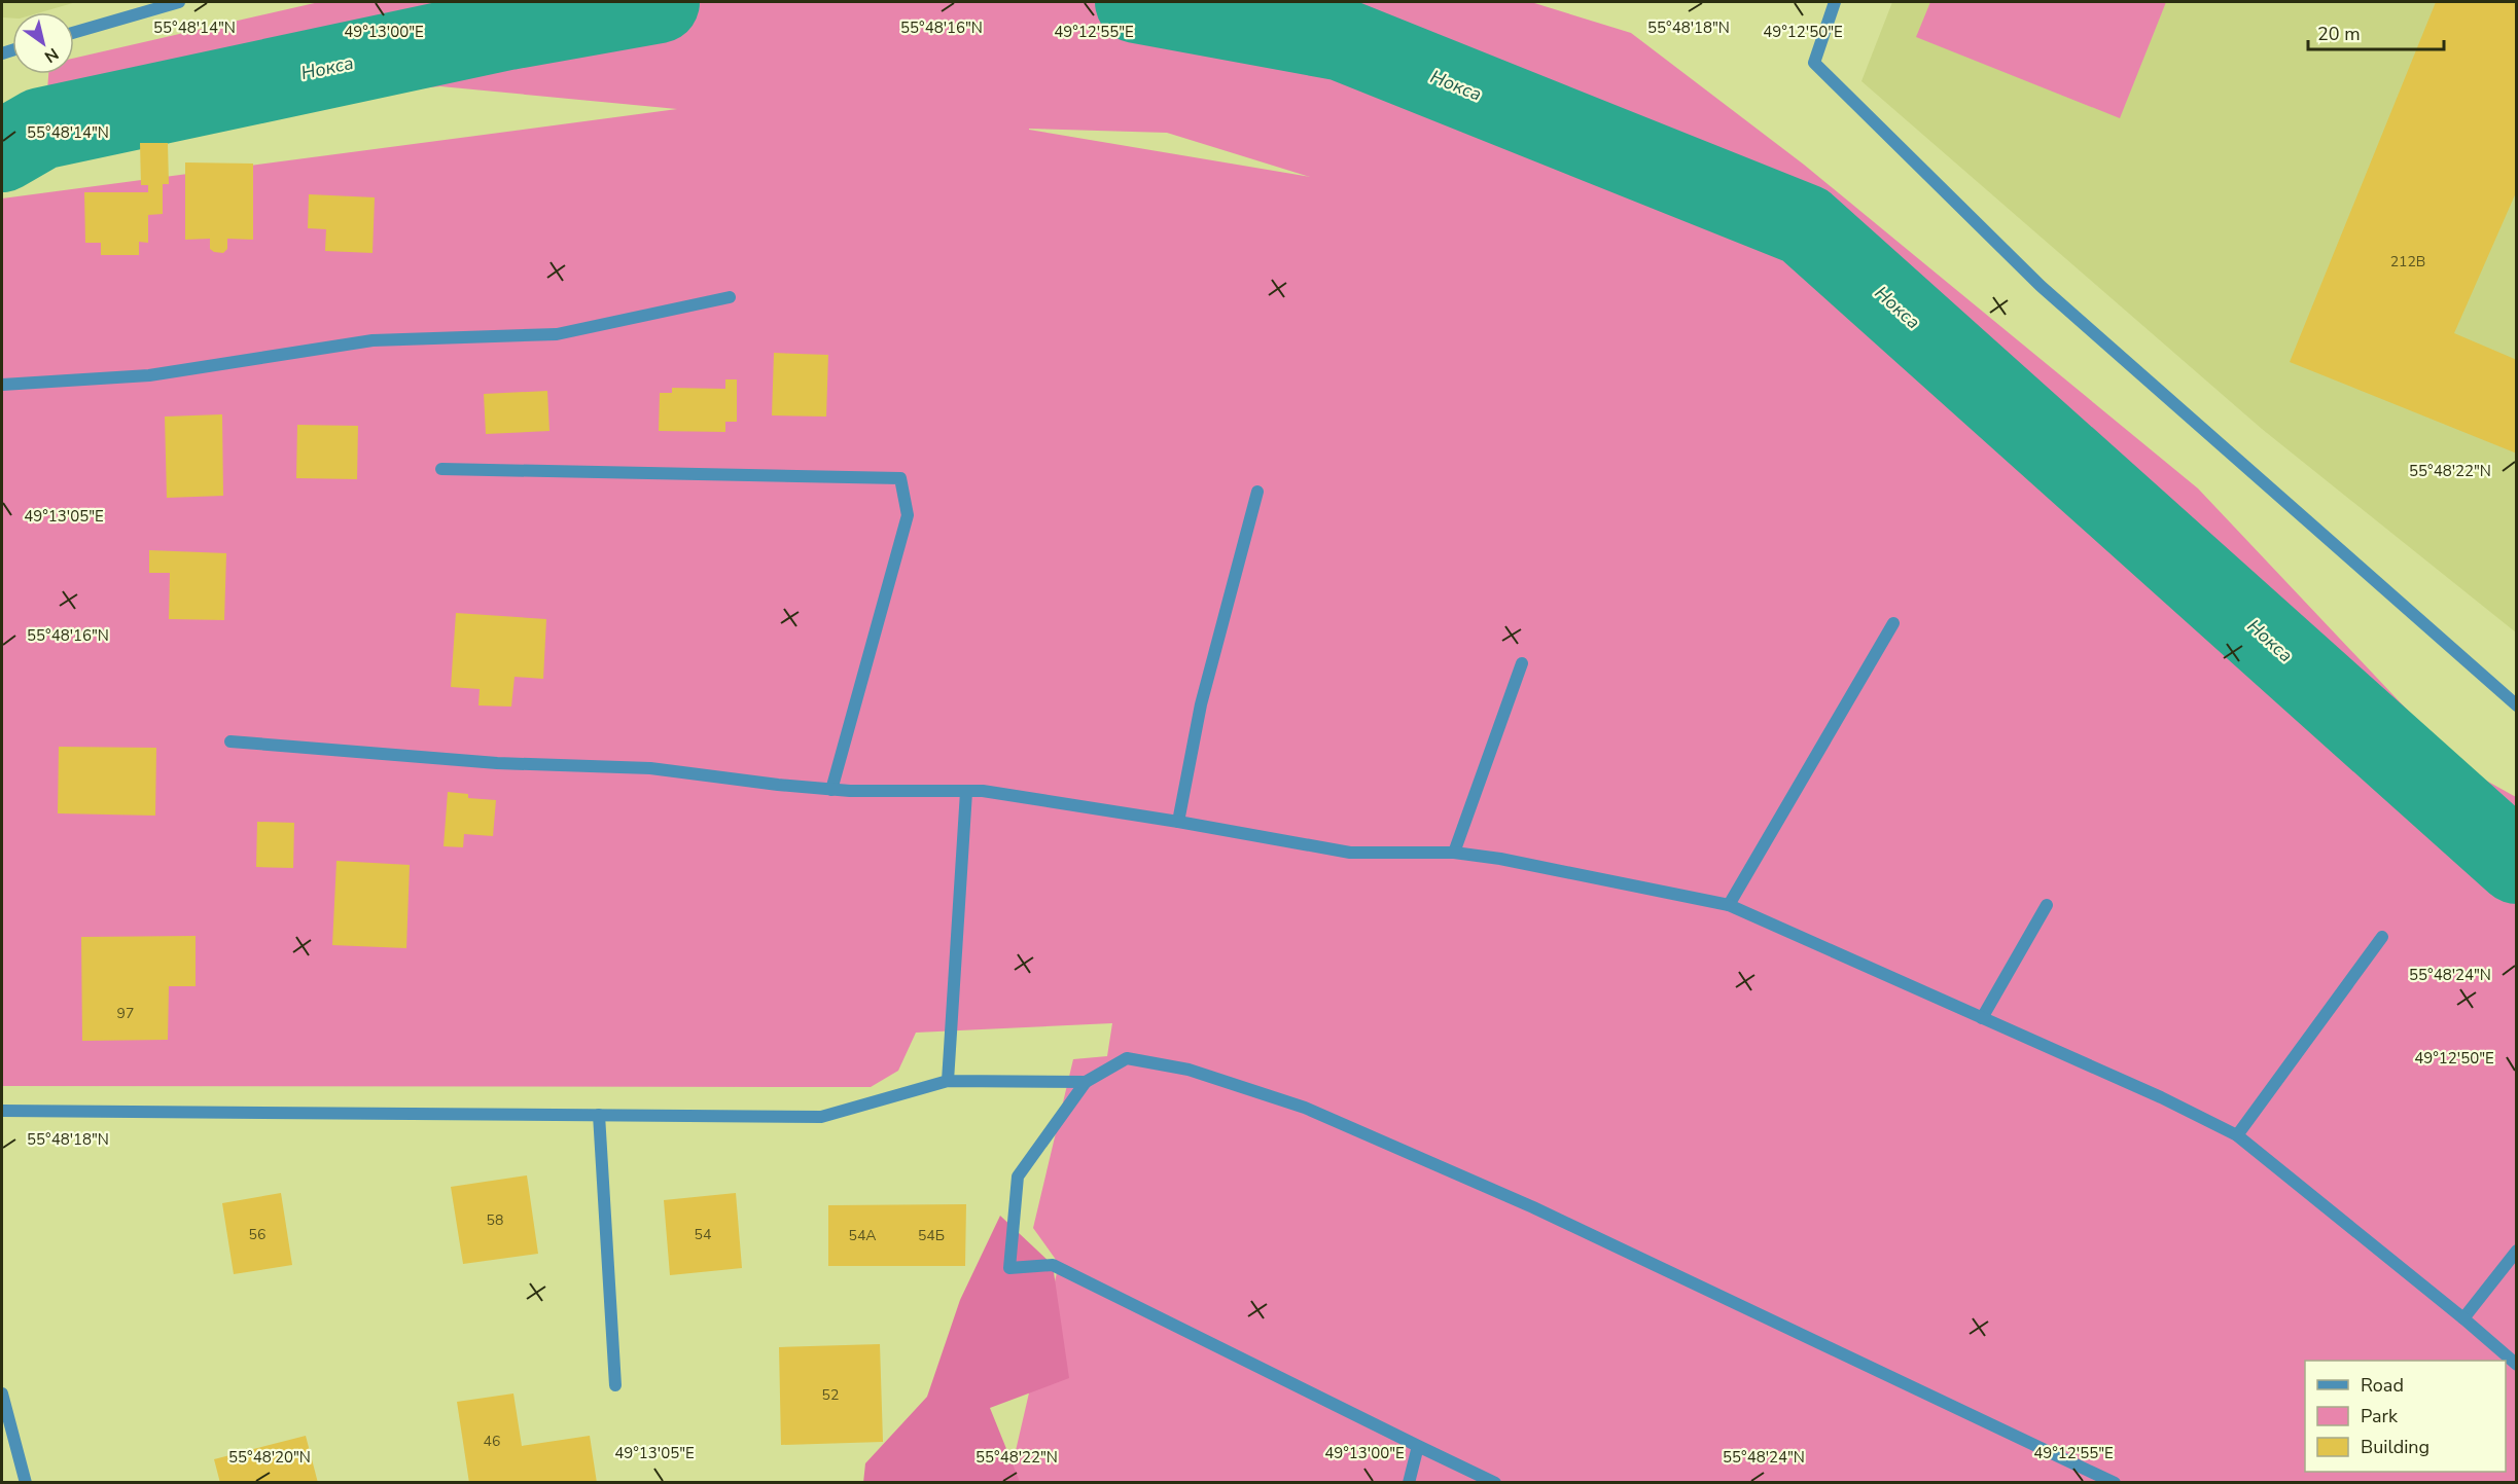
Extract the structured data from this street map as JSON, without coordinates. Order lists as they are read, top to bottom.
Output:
{
  "water": ["Нокса"],
  "house_numbers": [
    "212В",
    "97",
    "58",
    "56",
    "54",
    "54А",
    "54Б",
    "52",
    "46"
  ],
  "legend": ["Road", "Park", "Building"],
  "scale_bar": "20 m",
  "north": "bottom right",
  "coordinates": [
    "55°48'14\"N",
    "55°48'16\"N",
    "55°48'18\"N",
    "49°12'55\"E",
    "49°12'50\"E",
    "49°13'00\"E",
    "55°48'22\"N",
    "49°13'05\"E",
    "55°48'24\"N",
    "55°48'20\"N"
  ]
}
